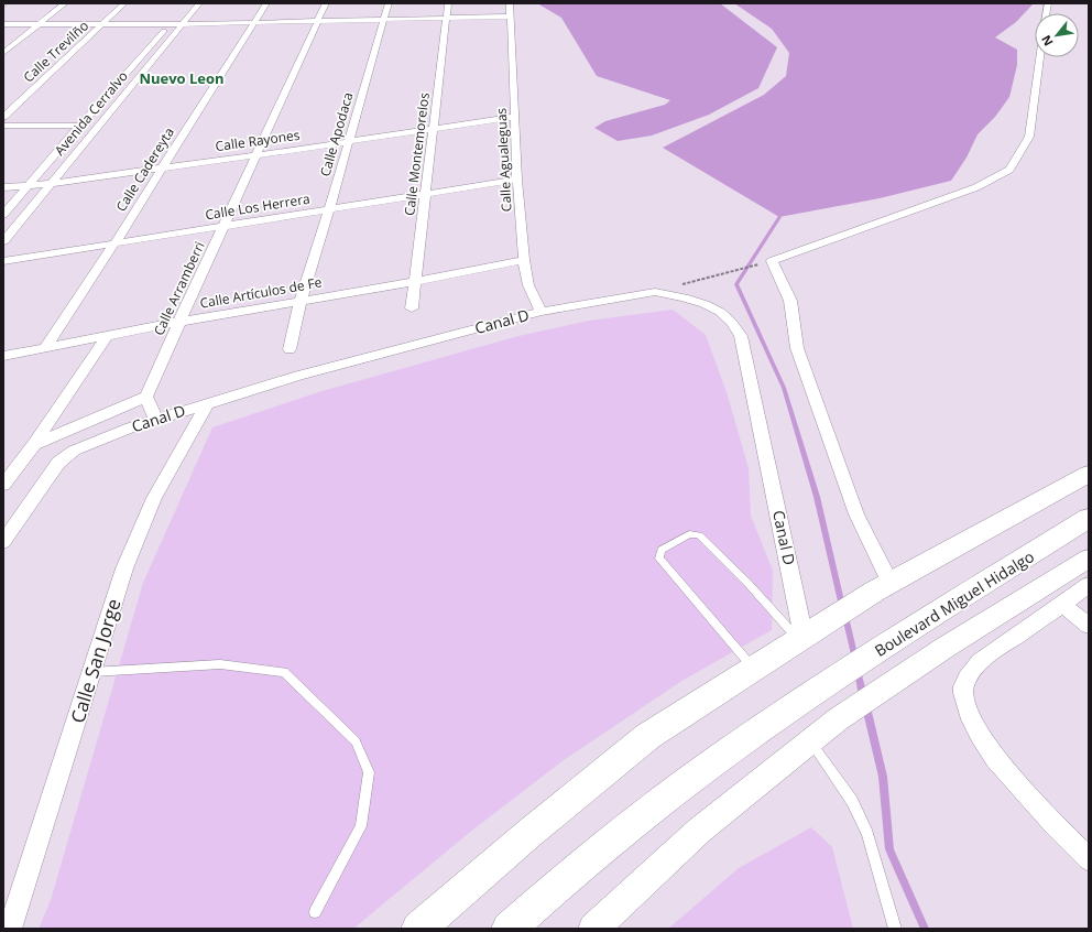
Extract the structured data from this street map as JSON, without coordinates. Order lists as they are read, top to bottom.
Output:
{
  "streets": {
    "main road": ["Boulevard Miguel Hidalgo"],
    "street": [
      "Calle Trevilño",
      "Avenida Cerralvo",
      "Calle Apodaca",
      "Calle Rayones",
      "Calle Montemorelos",
      "Calle Agualeguas",
      "Calle Cadereyta",
      "Calle Los Herrera",
      "Calle Arramberri",
      "Calle Artículos de Fe",
      "Canal D",
      "Calle San Jorge"
    ]
  },
  "crossings": [
    ["Avenida Cerralvo", "Calle Rayones"],
    ["Calle Apodaca", "Calle Rayones"],
    ["Calle Apodaca", "Calle Los Herrera"],
    ["Calle Apodaca", "Calle Artículos de Fe"],
    ["Calle Rayones", "Calle Montemorelos"],
    ["Calle Rayones", "Calle Agualeguas"],
    ["Calle Rayones", "Calle Cadereyta"],
    ["Calle Rayones", "Calle Arramberri"],
    ["Calle Montemorelos", "Calle Los Herrera"],
    ["Calle Montemorelos", "Calle Artículos de Fe"],
    ["Calle Agualeguas", "Calle Los Herrera"],
    ["Calle Agualeguas", "Calle Artículos de Fe"],
    ["Calle Agualeguas", "Canal D"],
    ["Calle Cadereyta", "Calle Los Herrera"],
    ["Calle Cadereyta", "Calle Artículos de Fe"],
    ["Calle Los Herrera", "Calle Arramberri"],
    ["Calle Arramberri", "Calle Artículos de Fe"],
    ["Canal D", "Calle San Jorge"]
  ],
  "districts": ["Nuevo Leon"],
  "north": "bottom left"
}
